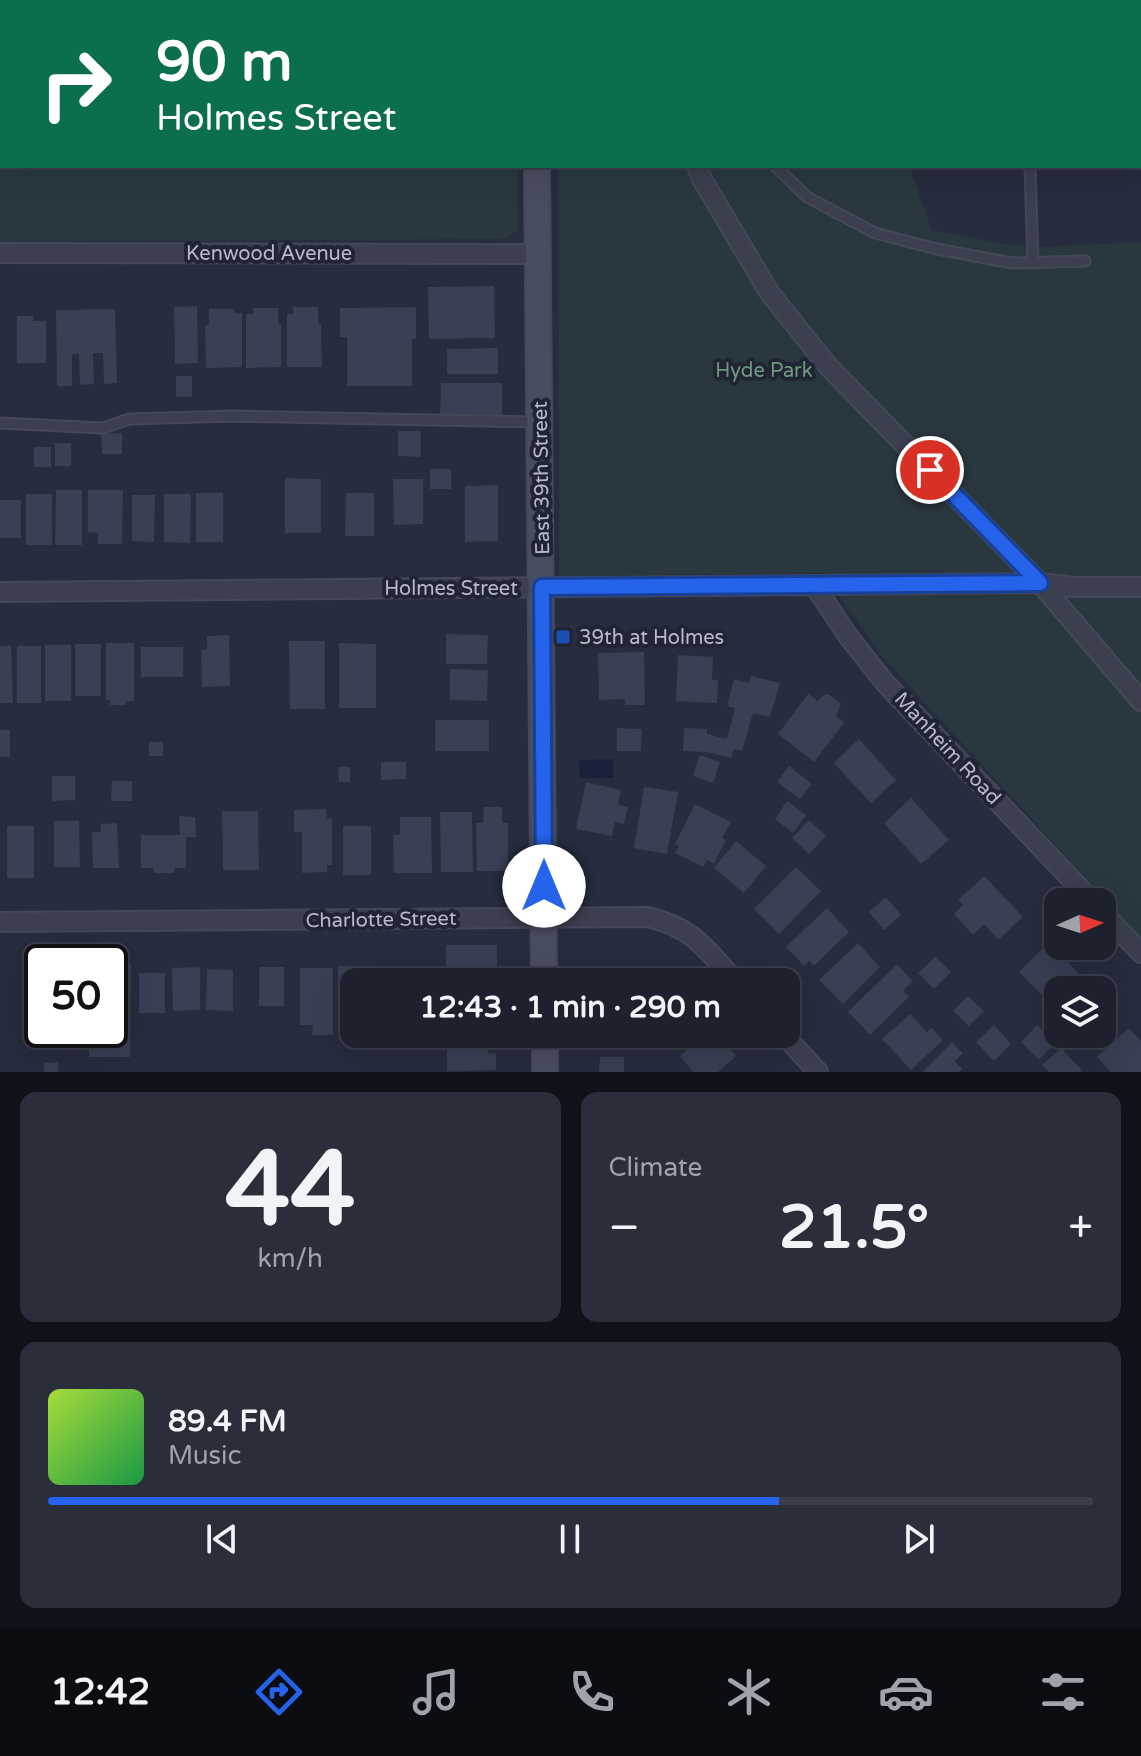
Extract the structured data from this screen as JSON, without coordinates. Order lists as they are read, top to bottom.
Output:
{
  "streets": {
    "main road": ["East 39th Street"],
    "street": [
      "Kenwood Avenue",
      "Holmes Street",
      "Manheim Road",
      "Charlotte Street"
    ]
  },
  "crossings": [
    ["Kenwood Avenue", "East 39th Street"],
    ["East 39th Street", "Holmes Street"],
    ["East 39th Street", "Charlotte Street"],
    ["Holmes Street", "Manheim Road"]
  ],
  "parks": ["Hyde Park"],
  "places": {
    "transit": ["39th at Holmes"]
  },
  "north": "right",
  "page": {
    "turn": ["90 m", "Holmes Street"],
    "limit": "50",
    "trip": "12:43 · 1 min · 290 m",
    "tile": [
      ["44", "km/h"],
      "Climate"
    ],
    "heat": ["−", "21.5°", "+"],
    "song": ["89.4 FM", "Music"],
    "tabs": "12:42"
  }
}
